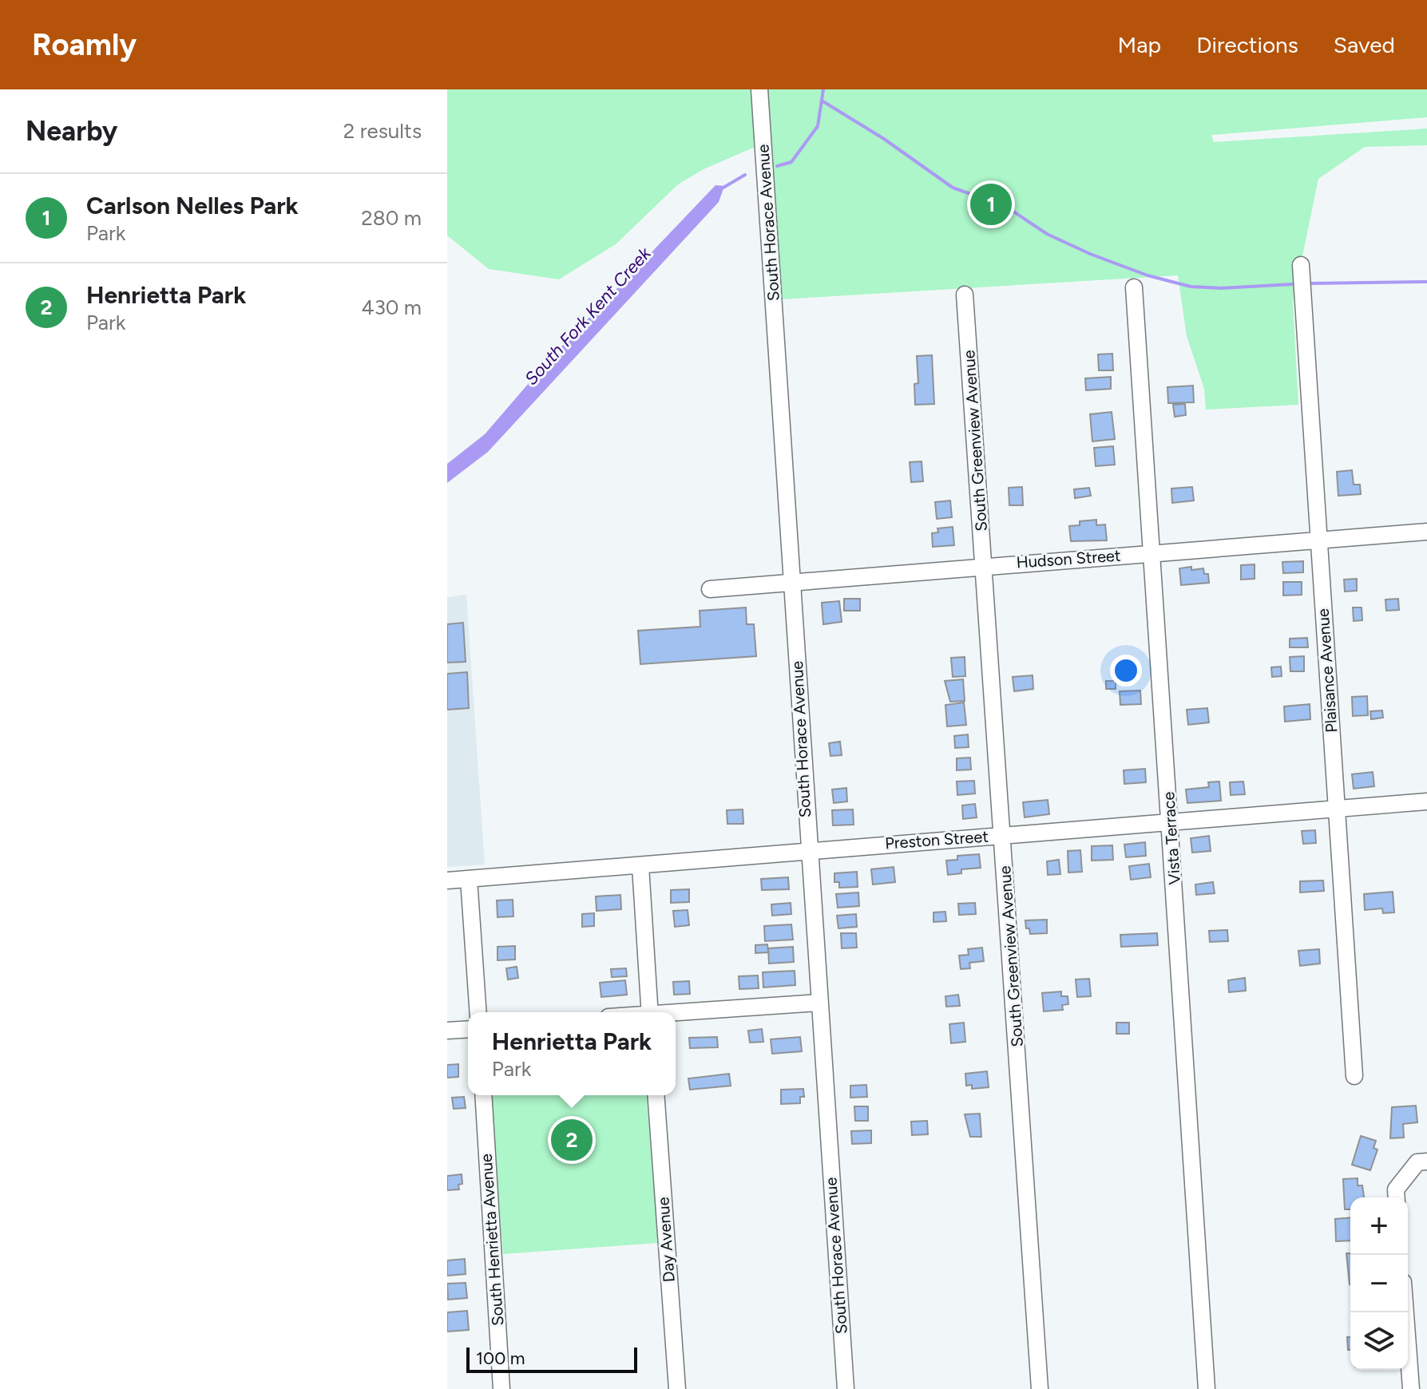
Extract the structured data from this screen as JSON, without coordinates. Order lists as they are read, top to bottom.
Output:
{
  "streets": {
    "street": [
      "South Horace Avenue",
      "South Greenview Avenue",
      "Hudson Street",
      "Plaisance Avenue",
      "Vista Terrace",
      "Preston Street",
      "South Henrietta Avenue",
      "Day Avenue"
    ]
  },
  "crossings": [
    ["South Horace Avenue", "Hudson Street"],
    ["South Horace Avenue", "Preston Street"],
    ["South Greenview Avenue", "Hudson Street"],
    ["South Greenview Avenue", "Preston Street"],
    ["Hudson Street", "Plaisance Avenue"],
    ["Hudson Street", "Vista Terrace"],
    ["Plaisance Avenue", "Preston Street"],
    ["Vista Terrace", "Preston Street"]
  ],
  "water": ["South Fork Kent Creek"],
  "scale_bar": "100 m",
  "page": {
    "header": "Roamly",
    "nav": ["Map", "Directions", "Saved"],
    "heading": ["Nearby", "2 results"],
    "list": [
      {
        "mark": "1",
        "name": "Carlson Nelles Park",
        "note": "Park",
        "value": "280 m"
      },
      {
        "mark": "2",
        "name": "Henrietta Park",
        "note": "Park",
        "value": "430 m"
      }
    ],
    "pins": ["1", "2"],
    "popup": ["Henrietta Park", "Park"],
    "map_buttons": ["+", "−"],
    "scale": "100 m"
  }
}
